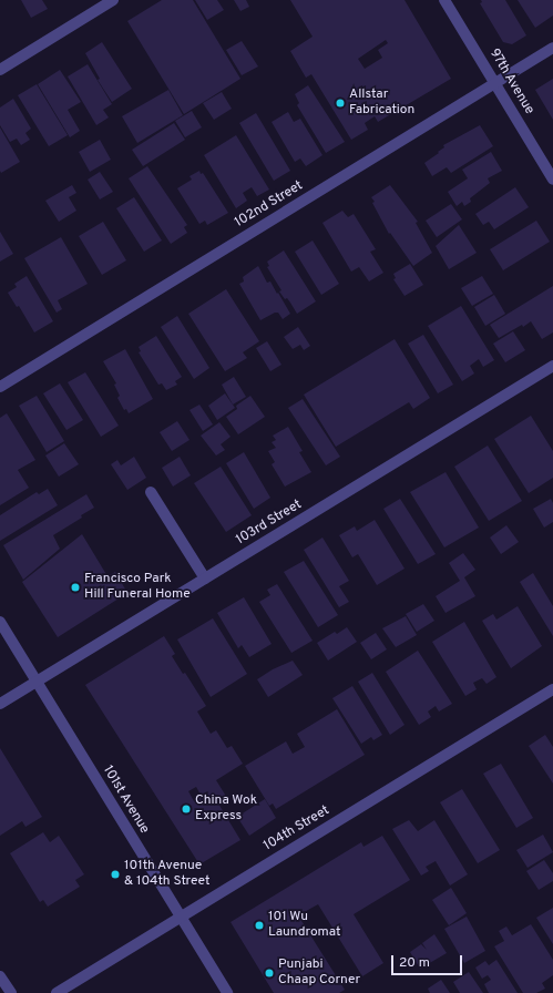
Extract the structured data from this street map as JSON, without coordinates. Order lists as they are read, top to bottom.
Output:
{
  "streets": {
    "street": [
      "97th Avenue",
      "102nd Street",
      "103rd Street",
      "101st Avenue",
      "104th Street"
    ]
  },
  "crossings": [
    ["97th Avenue", "102nd Street"],
    ["103rd Street", "101st Avenue"],
    ["101st Avenue", "104th Street"]
  ],
  "places": [
    "Allstar Fabrication",
    "Francisco Park Hill Funeral Home",
    "China Wok Express",
    "101th Avenue & 104th Street",
    "101 Wu Laundromat",
    "Punjabi Chaap Corner"
  ],
  "scale_bar": "20 m"
}
